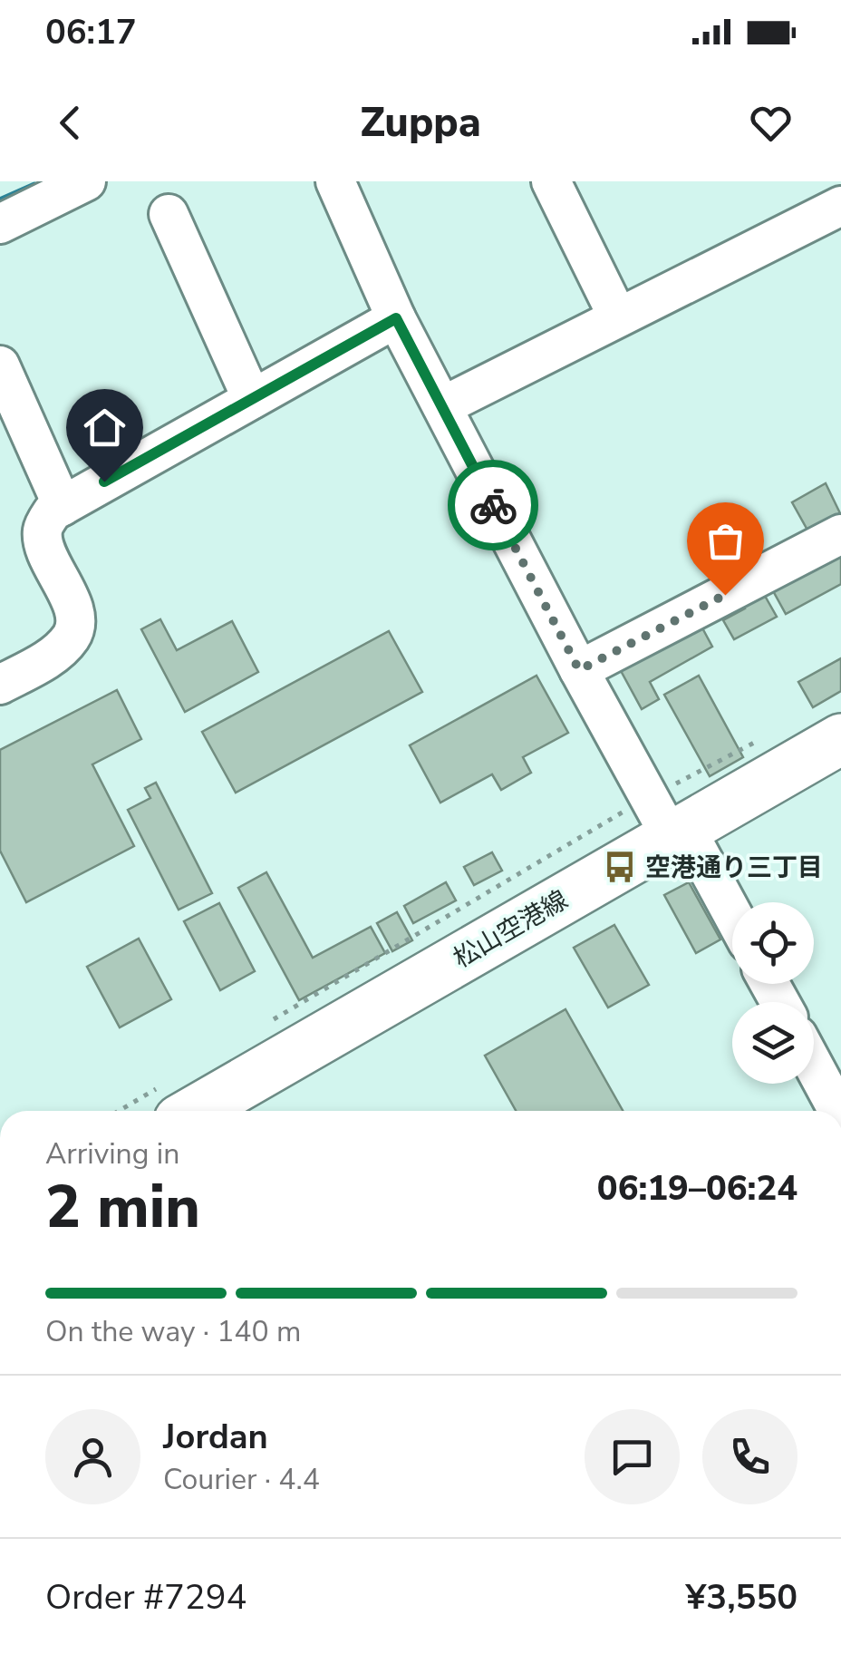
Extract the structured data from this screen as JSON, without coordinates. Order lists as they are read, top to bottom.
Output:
{
  "streets": {
    "main road": ["松山空港線"]
  },
  "places": {
    "bus stop": ["空港通り三丁目"]
  },
  "page": {
    "status": "06:17",
    "header": "Zuppa",
    "heading": ["2 min", "Arriving in", "06:19–06:24"],
    "panel": [
      "Jordan",
      "Courier · 4.4",
      "Order #7294",
      "¥3,550"
    ],
    "bar": "On the way · 140 m"
  }
}
